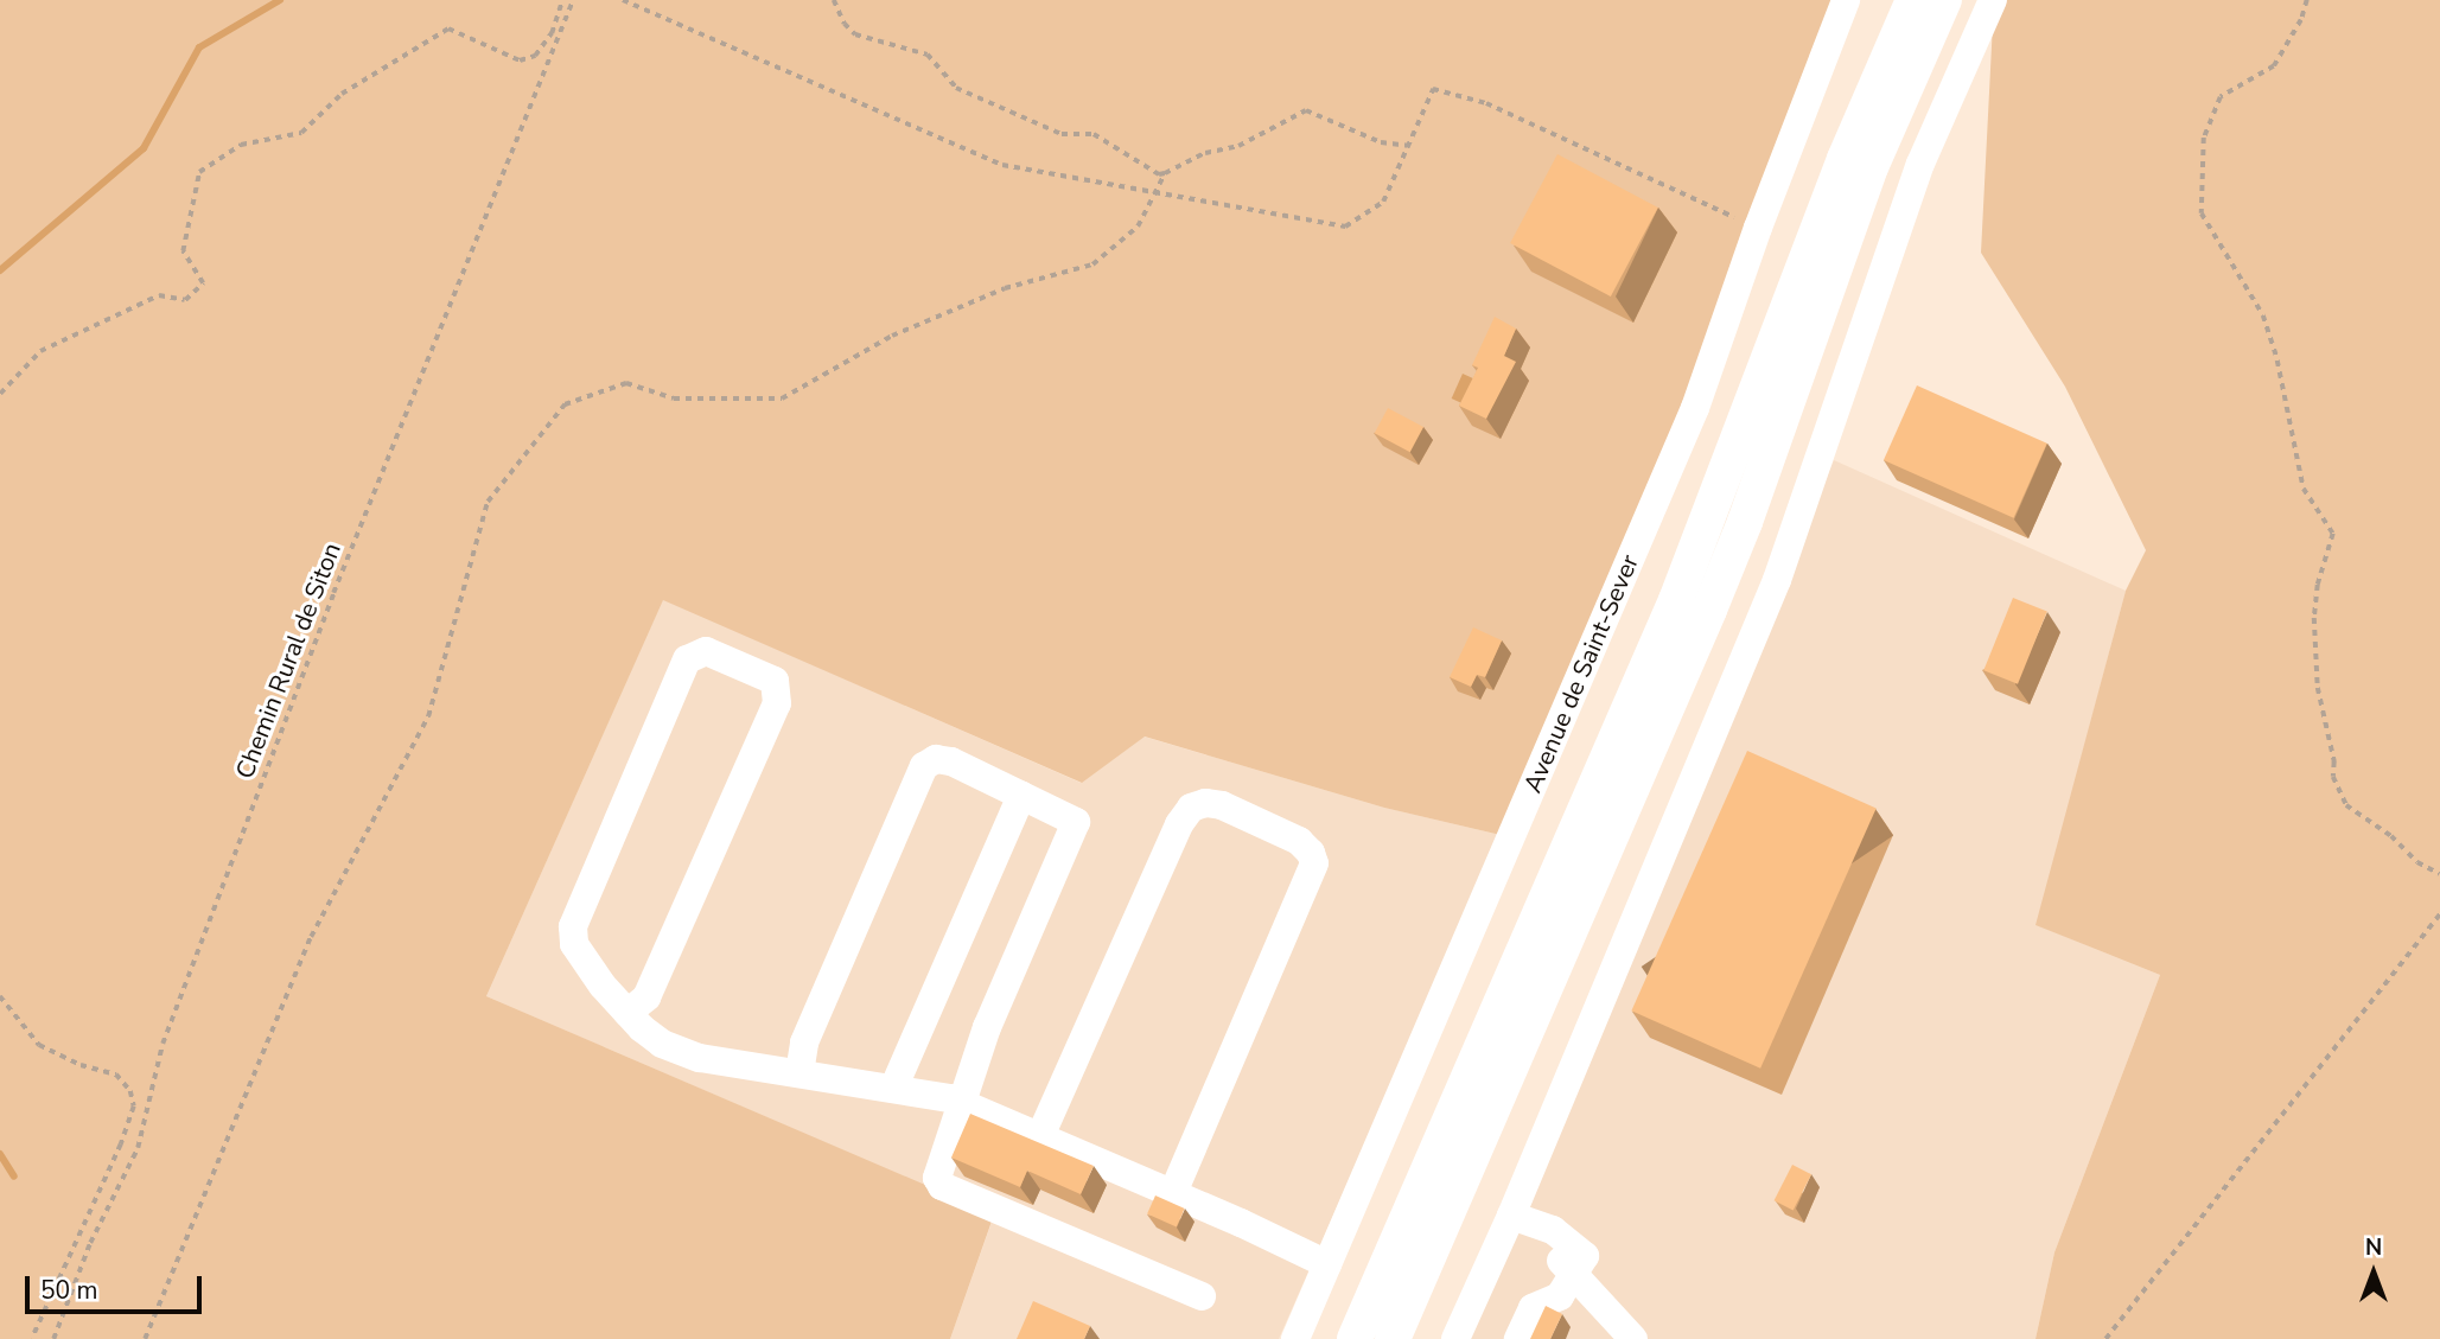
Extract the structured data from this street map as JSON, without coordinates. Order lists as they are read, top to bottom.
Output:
{
  "streets": {
    "street": ["Avenue de Saint-Sever"],
    "path": ["Chemin Rural de Siton"]
  },
  "scale_bar": "50 m",
  "north": "top"
}
